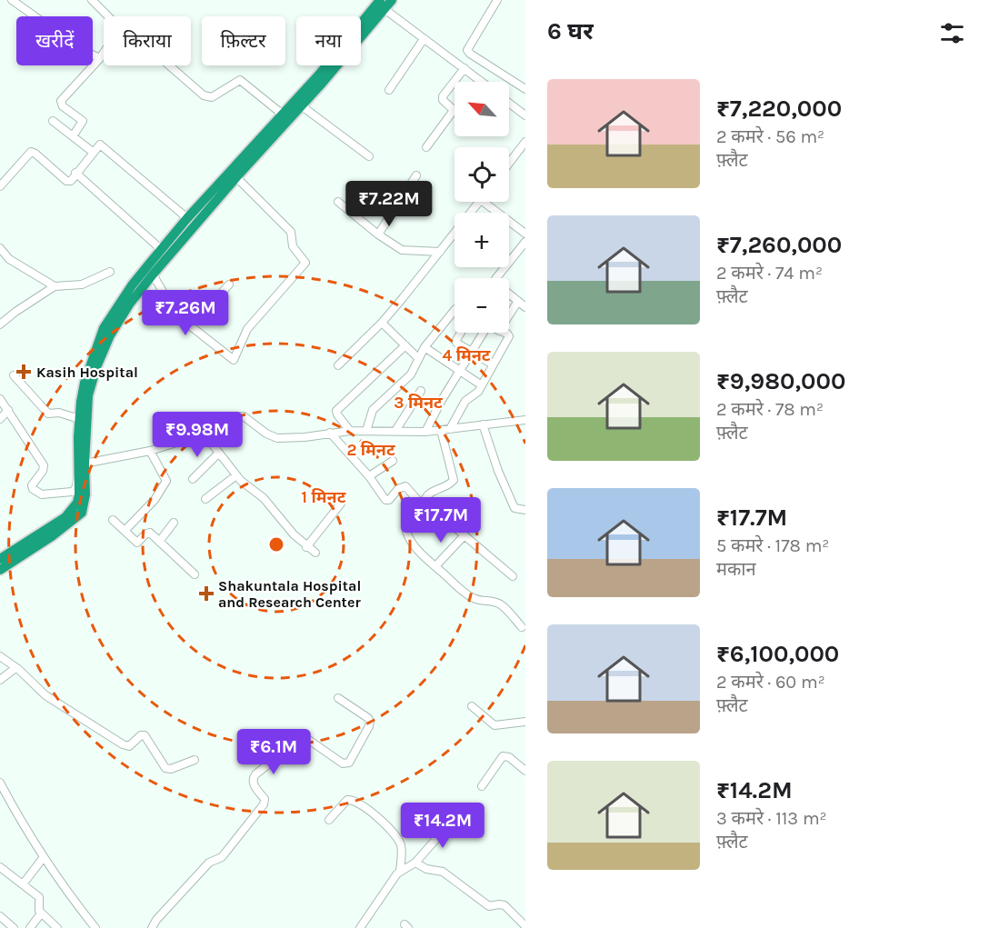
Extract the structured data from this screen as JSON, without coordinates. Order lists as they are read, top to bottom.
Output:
{
  "places": {
    "health": ["Kasih Hospital", "Shakuntala Hospital and Research Center"]
  },
  "north": "top left",
  "page": {
    "heading": "6 घर",
    "chip": [
      "खरीदें",
      "किराया",
      "फ़िल्टर",
      "नया"
    ],
    "list": [
      {
        "name": "₹7,220,000",
        "note": "2 कमरे · 56 m² · फ़्लैट"
      },
      {
        "name": "₹7,260,000",
        "note": "2 कमरे · 74 m² · फ़्लैट"
      },
      {
        "name": "₹9,980,000",
        "note": "2 कमरे · 78 m² · फ़्लैट"
      },
      {
        "name": "₹17.7M",
        "note": "5 कमरे · 178 m² · मकान"
      },
      {
        "name": "₹6,100,000",
        "note": "2 कमरे · 60 m² · फ़्लैट"
      },
      {
        "name": "₹14.2M",
        "note": "3 कमरे · 113 m² · फ़्लैट"
      }
    ],
    "map_buttons": ["+", "−"],
    "price": [
      "₹7.22M",
      "₹7.26M",
      "₹9.98M",
      "₹17.7M",
      "₹6.1M",
      "₹14.2M"
    ]
  },
  "rings": [
    "4 मिनट",
    "3 मिनट",
    "2 मिनट",
    "1 मिनट"
  ]
}
